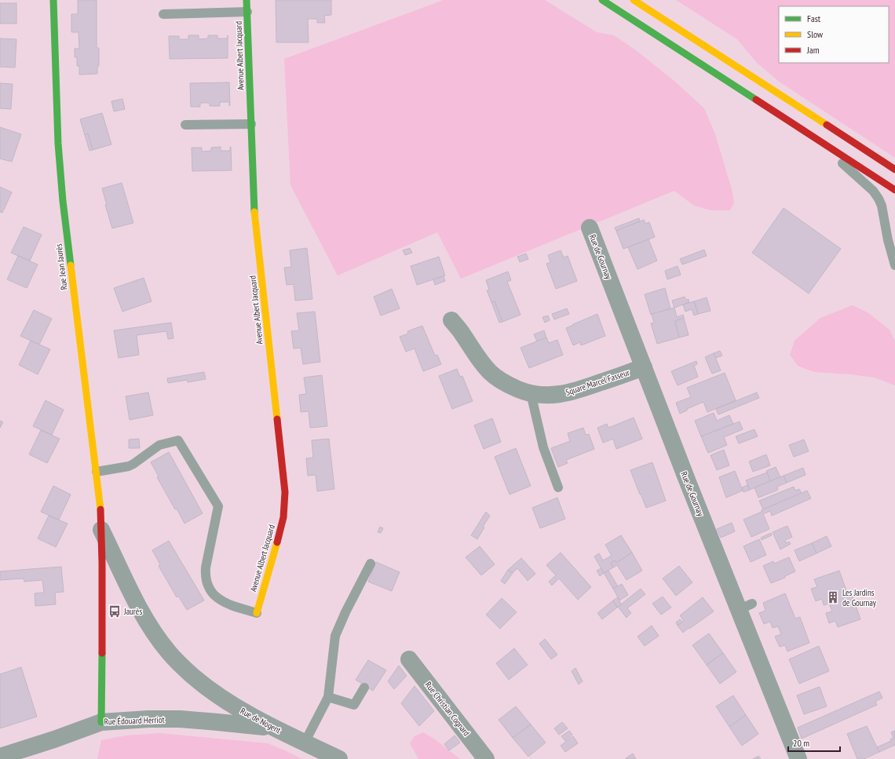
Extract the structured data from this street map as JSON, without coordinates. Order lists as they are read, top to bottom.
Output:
{
  "streets": {
    "street": [
      "Avenue Albert Jacquard",
      "Rue de Gournay",
      "Rue Jean Jaurès",
      "Square Marcel Fasseur",
      "Rue Christian Cognard",
      "Rue Édouard Herriot",
      "Rue de Nogent"
    ]
  },
  "crossings": [
    ["Rue de Gournay", "Square Marcel Fasseur"],
    ["Rue Jean Jaurès", "Rue Édouard Herriot"],
    ["Rue Jean Jaurès", "Rue de Nogent"],
    ["Rue Édouard Herriot", "Rue de Nogent"]
  ],
  "places": {
    "building": ["Les Jardins de Gournay"],
    "bus stop": ["Jaurès"]
  },
  "legend": ["Fast", "Slow", "Jam"],
  "scale_bar": "20 m"
}
